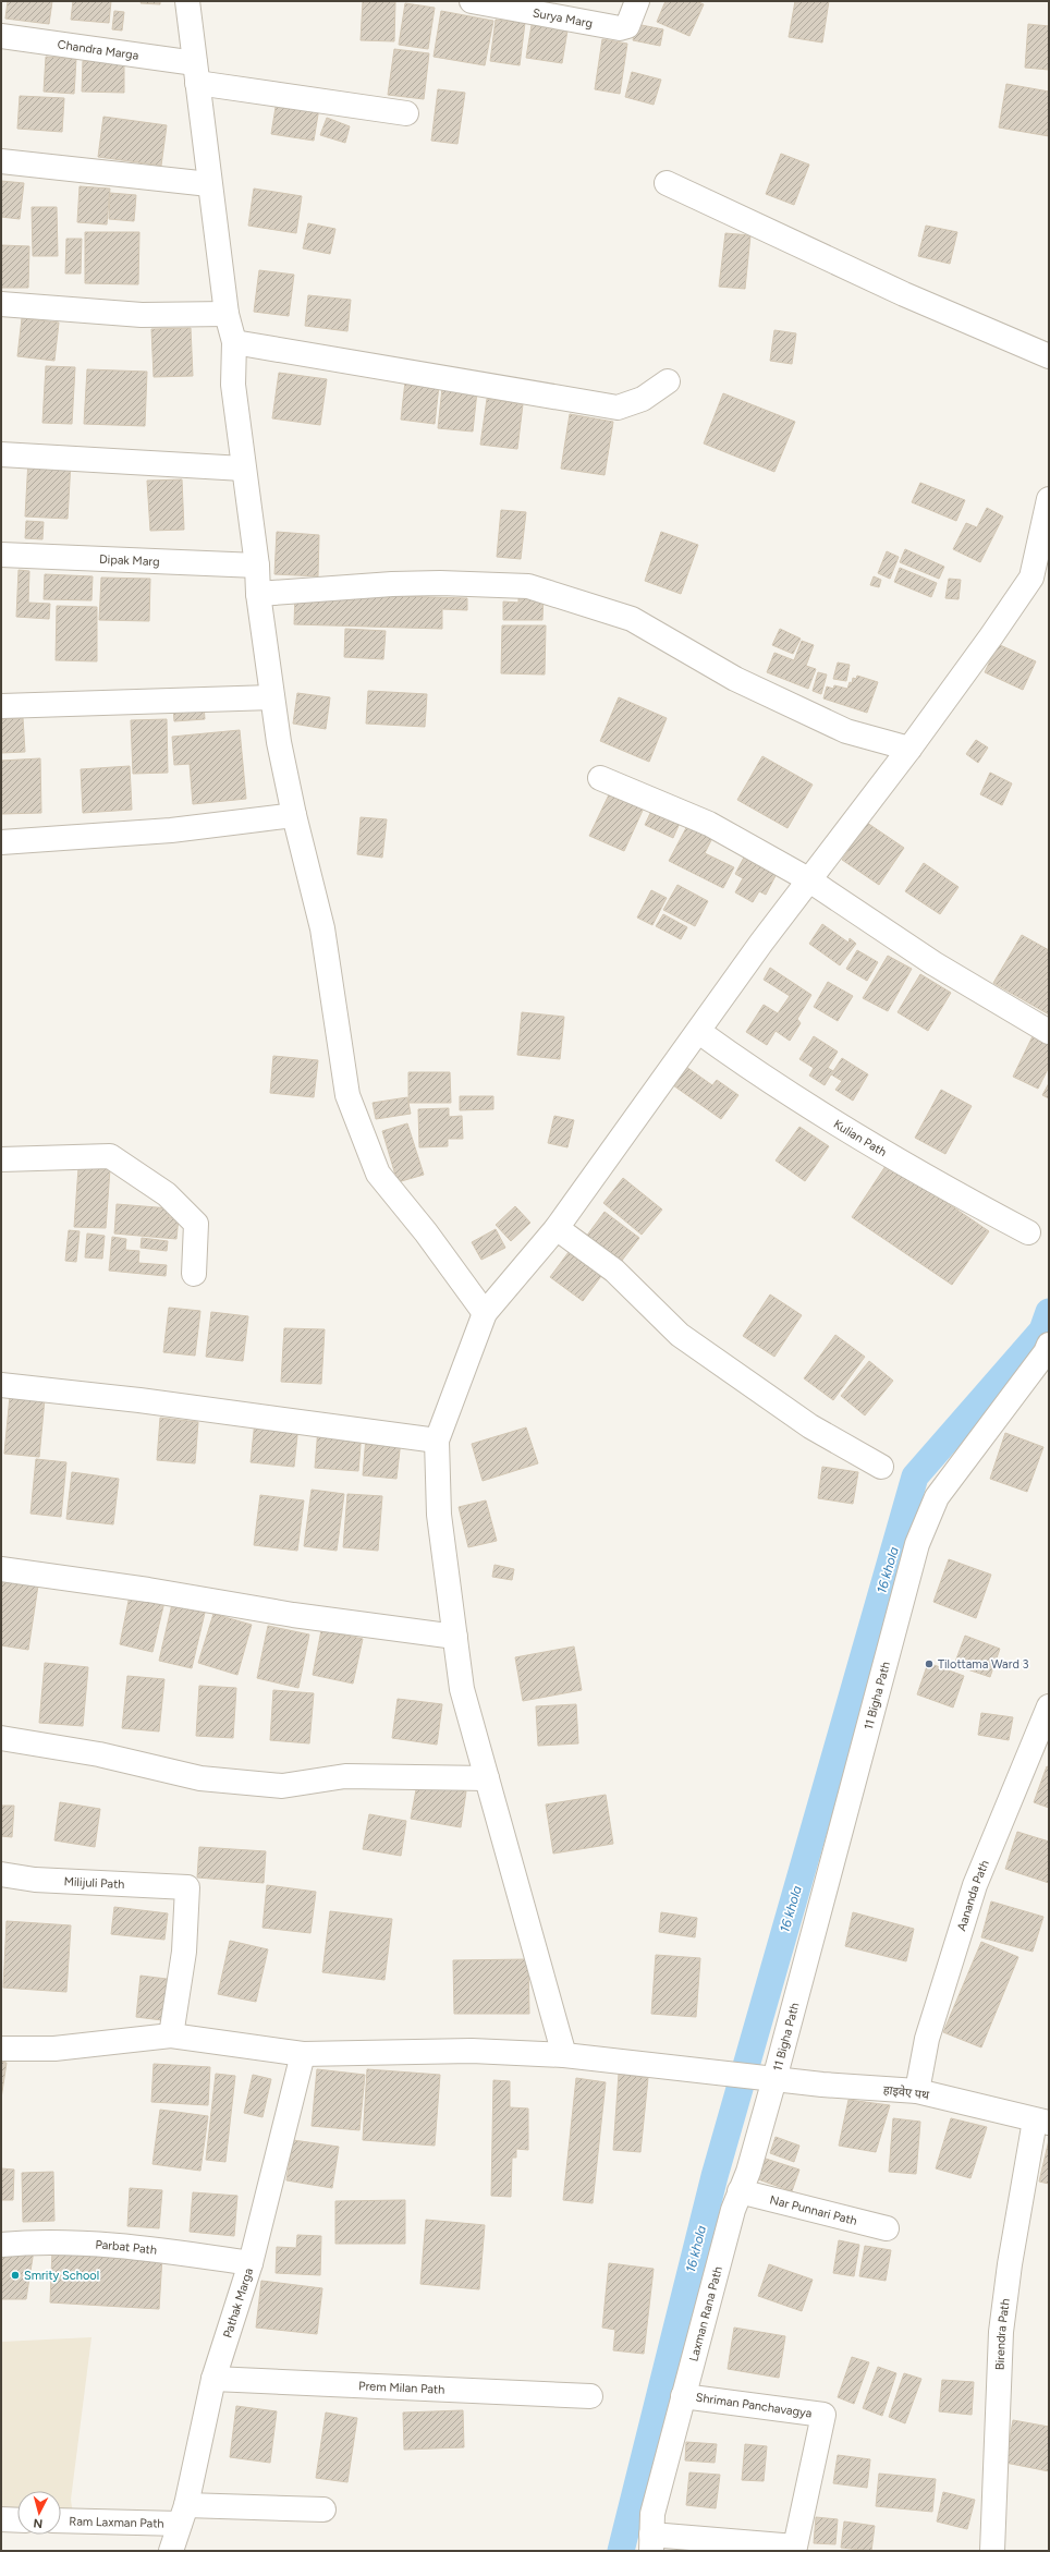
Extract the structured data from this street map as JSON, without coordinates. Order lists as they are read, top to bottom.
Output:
{
  "streets": {
    "street": [
      "Surya Marg",
      "Chandra Marga",
      "Dipak Marg",
      "Kulian Path",
      "11 Bigha Path",
      "Milijuli Path",
      "Aananda Path",
      "हाइवेए पथ",
      "Nar Punnari Path",
      "Parbat Path",
      "Pathak Marga",
      "Laxman Rana Path",
      "Birendra Path",
      "Prem Milan Path",
      "Shriman Panchavagya",
      "Ram Laxman Path"
    ]
  },
  "crossings": [
    ["11 Bigha Path", "हाइवेए पथ"],
    ["11 Bigha Path", "Laxman Rana Path"],
    ["Milijuli Path", "हाइवेए पथ"],
    ["Aananda Path", "हाइवेए पथ"],
    ["हाइवेए पथ", "Pathak Marga"],
    ["हाइवेए पथ", "Laxman Rana Path"],
    ["हाइवेए पथ", "Birendra Path"],
    ["Nar Punnari Path", "Laxman Rana Path"],
    ["Parbat Path", "Pathak Marga"],
    ["Pathak Marga", "Prem Milan Path"],
    ["Pathak Marga", "Ram Laxman Path"],
    ["Laxman Rana Path", "Shriman Panchavagya"]
  ],
  "water": ["16 khola"],
  "places": ["Tilottama Ward 3", "Smrity School"],
  "north": "bottom"
}
